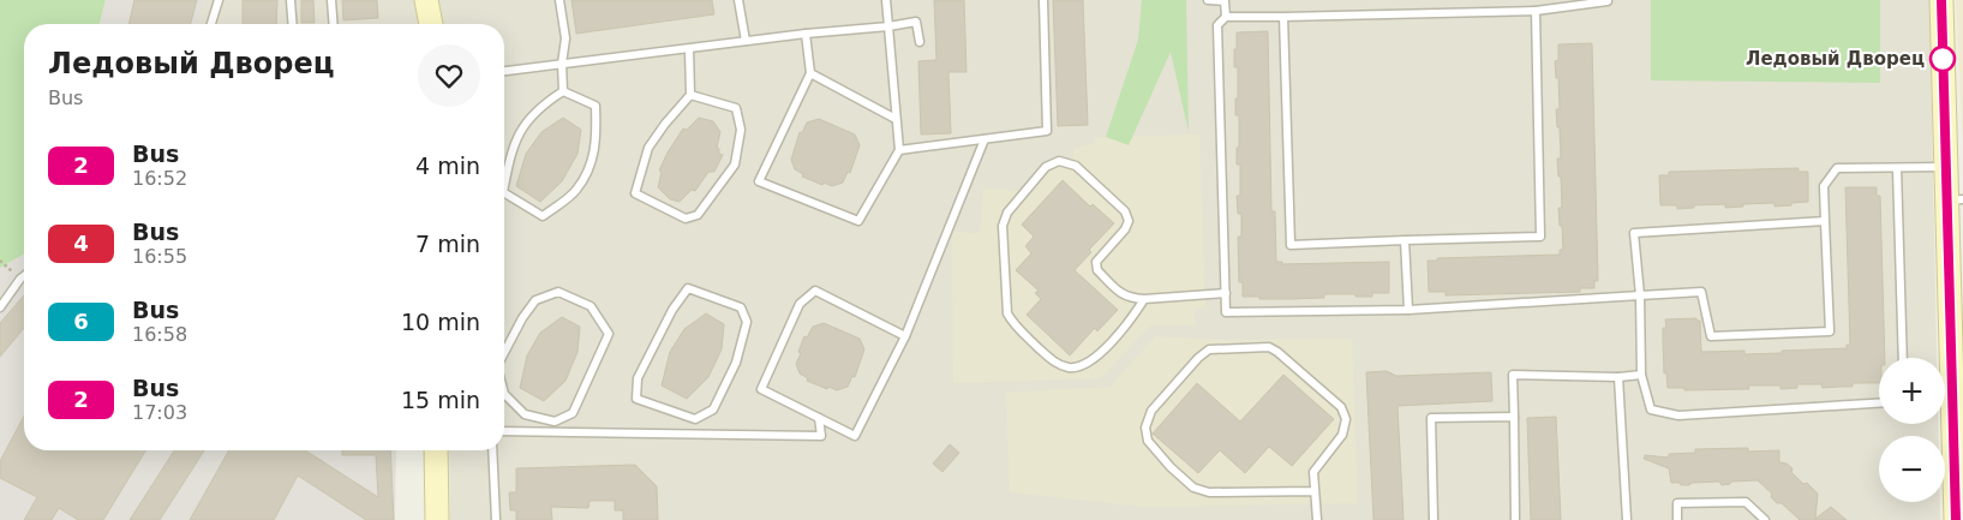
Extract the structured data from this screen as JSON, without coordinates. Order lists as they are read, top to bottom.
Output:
{
  "places": ["Ледовый Дворец"],
  "lines": ["bus line 2"],
  "page": {
    "heading": ["Ледовый Дворец", "Bus"],
    "list": [
      {
        "mark": "2",
        "name": "Bus",
        "note": "16:52",
        "value": "4 min"
      },
      {
        "mark": "4",
        "name": "Bus",
        "note": "16:55",
        "value": "7 min"
      },
      {
        "mark": "6",
        "name": "Bus",
        "note": "16:58",
        "value": "10 min"
      },
      {
        "mark": "2",
        "name": "Bus",
        "note": "17:03",
        "value": "15 min"
      }
    ],
    "map_buttons": ["+", "−"]
  }
}
